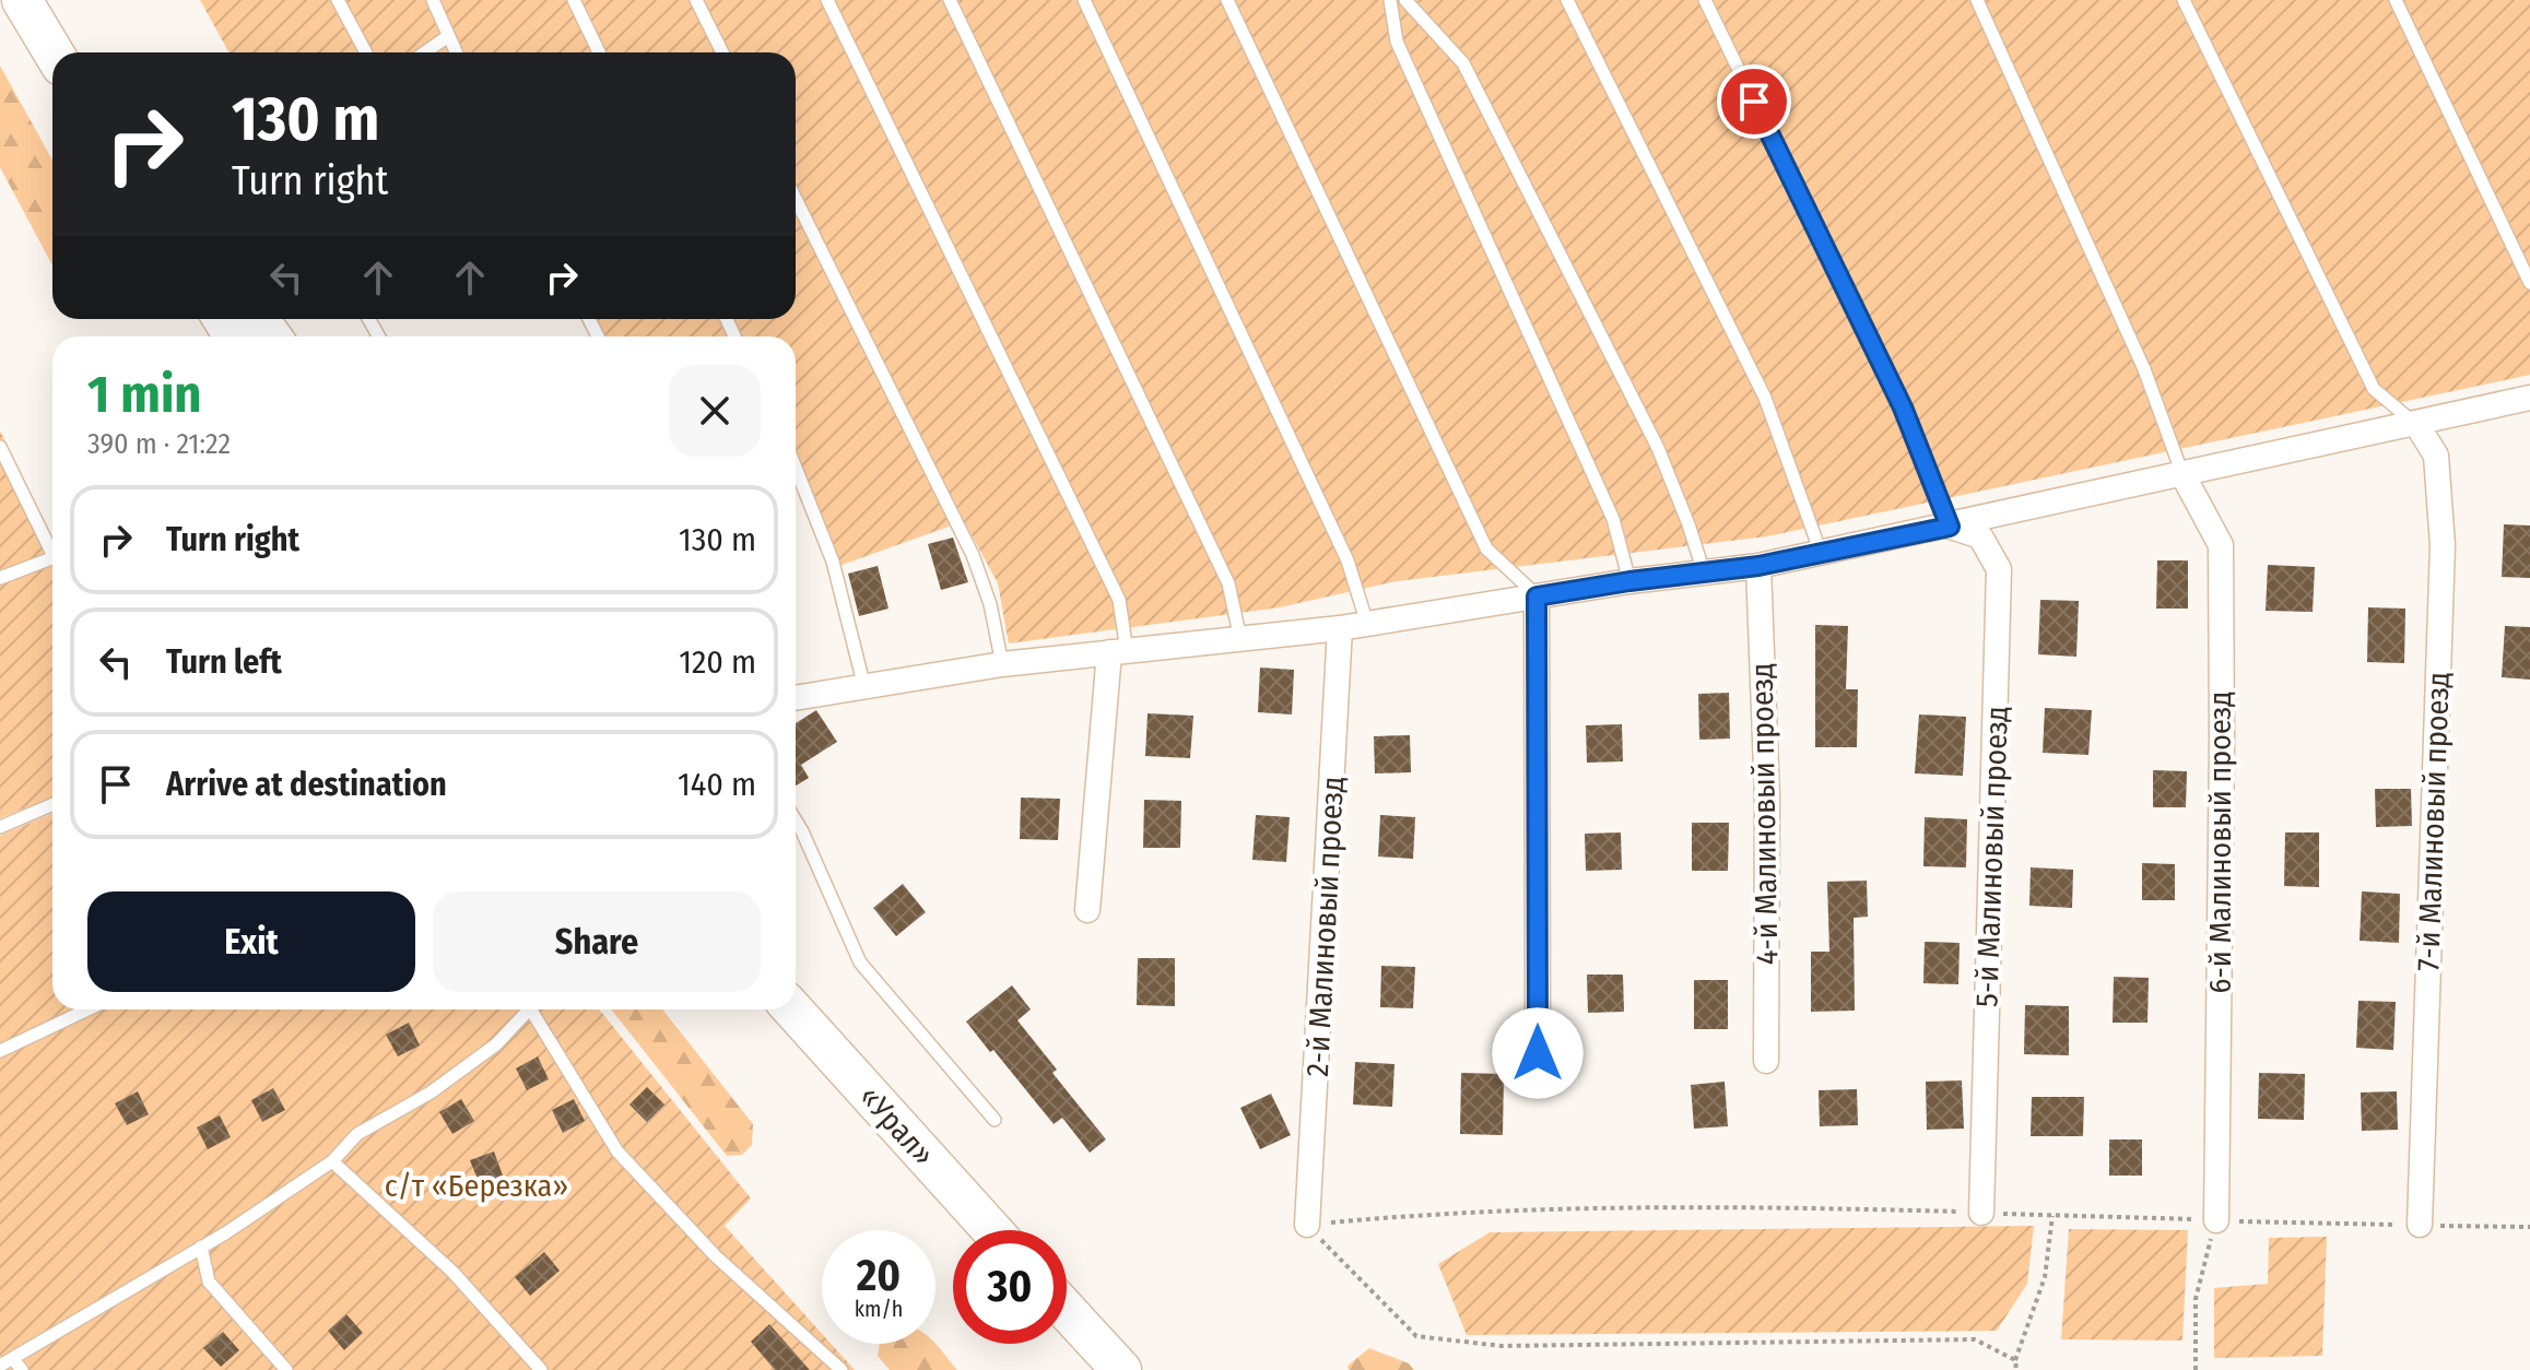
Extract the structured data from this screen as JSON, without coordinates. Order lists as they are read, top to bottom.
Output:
{
  "streets": {
    "highway": ["«Урал»"],
    "street": [
      "4-й Малиновый проезд",
      "7-й Малиновый проезд",
      "6-й Малиновый проезд",
      "5-й Малиновый проезд",
      "2-й Малиновый проезд"
    ]
  },
  "parks": ["с/т «Березка»"],
  "page": {
    "turn": ["130 m", "Turn right"],
    "heading": ["1 min", "390 m · 21:22"],
    "list": [
      {
        "name": "Turn right",
        "value": "130 m"
      },
      {
        "name": "Turn left",
        "value": "120 m"
      },
      {
        "name": "Arrive at destination",
        "value": "140 m"
      }
    ],
    "buttons": ["Exit", "Share"],
    "speed": "20 km/h",
    "limit": "30"
  }
}
